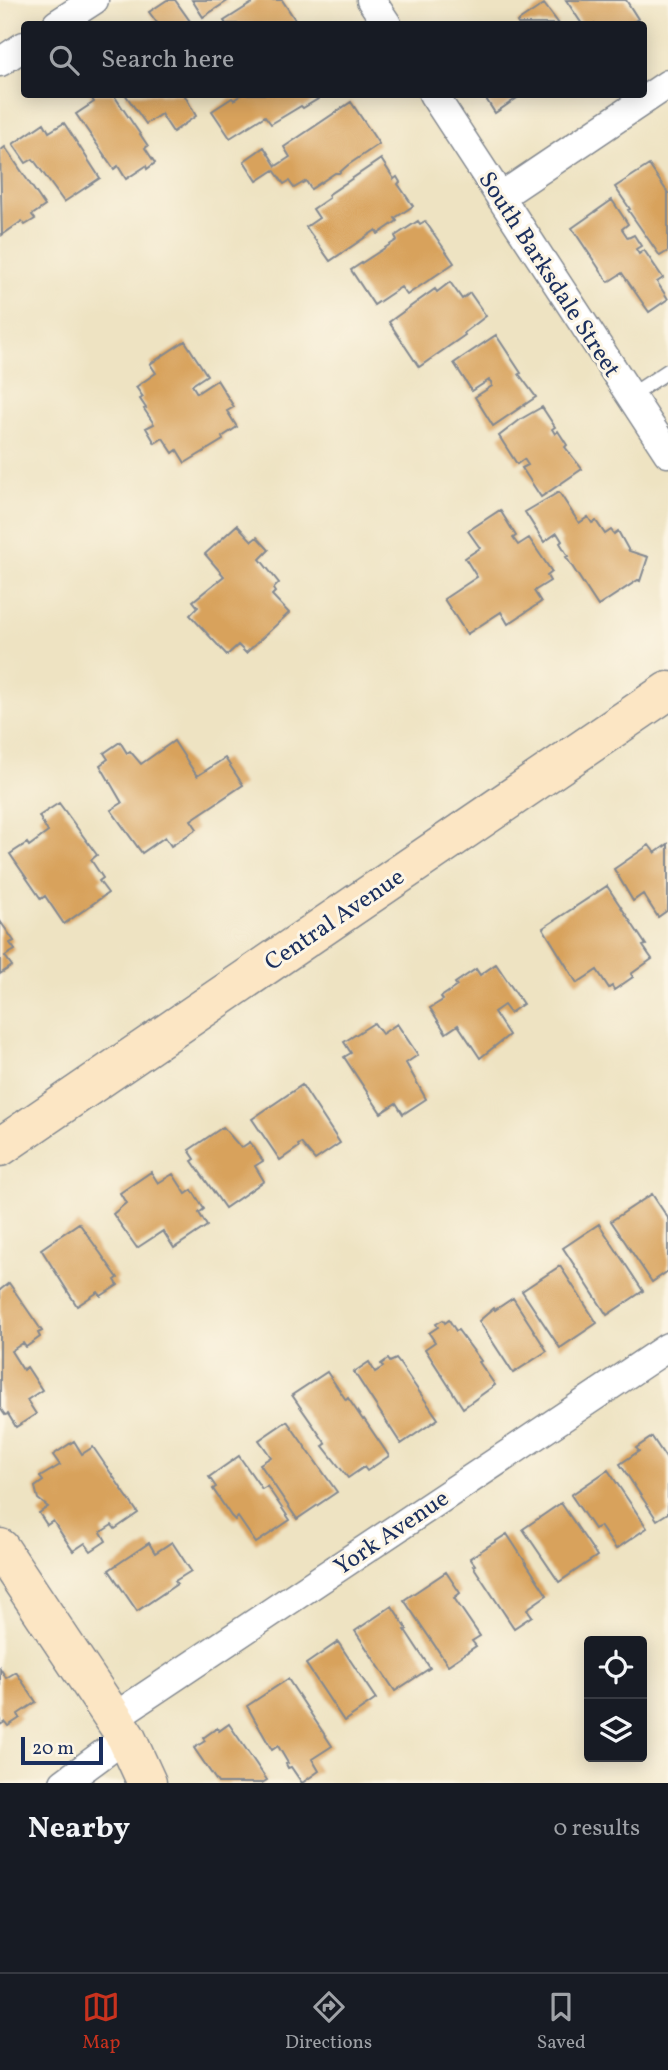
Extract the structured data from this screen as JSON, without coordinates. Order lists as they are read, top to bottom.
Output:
{
  "streets": {
    "main road": ["Central Avenue"],
    "street": ["South Barksdale Street", "York Avenue"]
  },
  "scale_bar": "20 m",
  "page": {
    "search": "Search here",
    "scale": "20 m",
    "heading": ["Nearby", "0 results"],
    "nav": ["Map", "Directions", "Saved"]
  }
}
